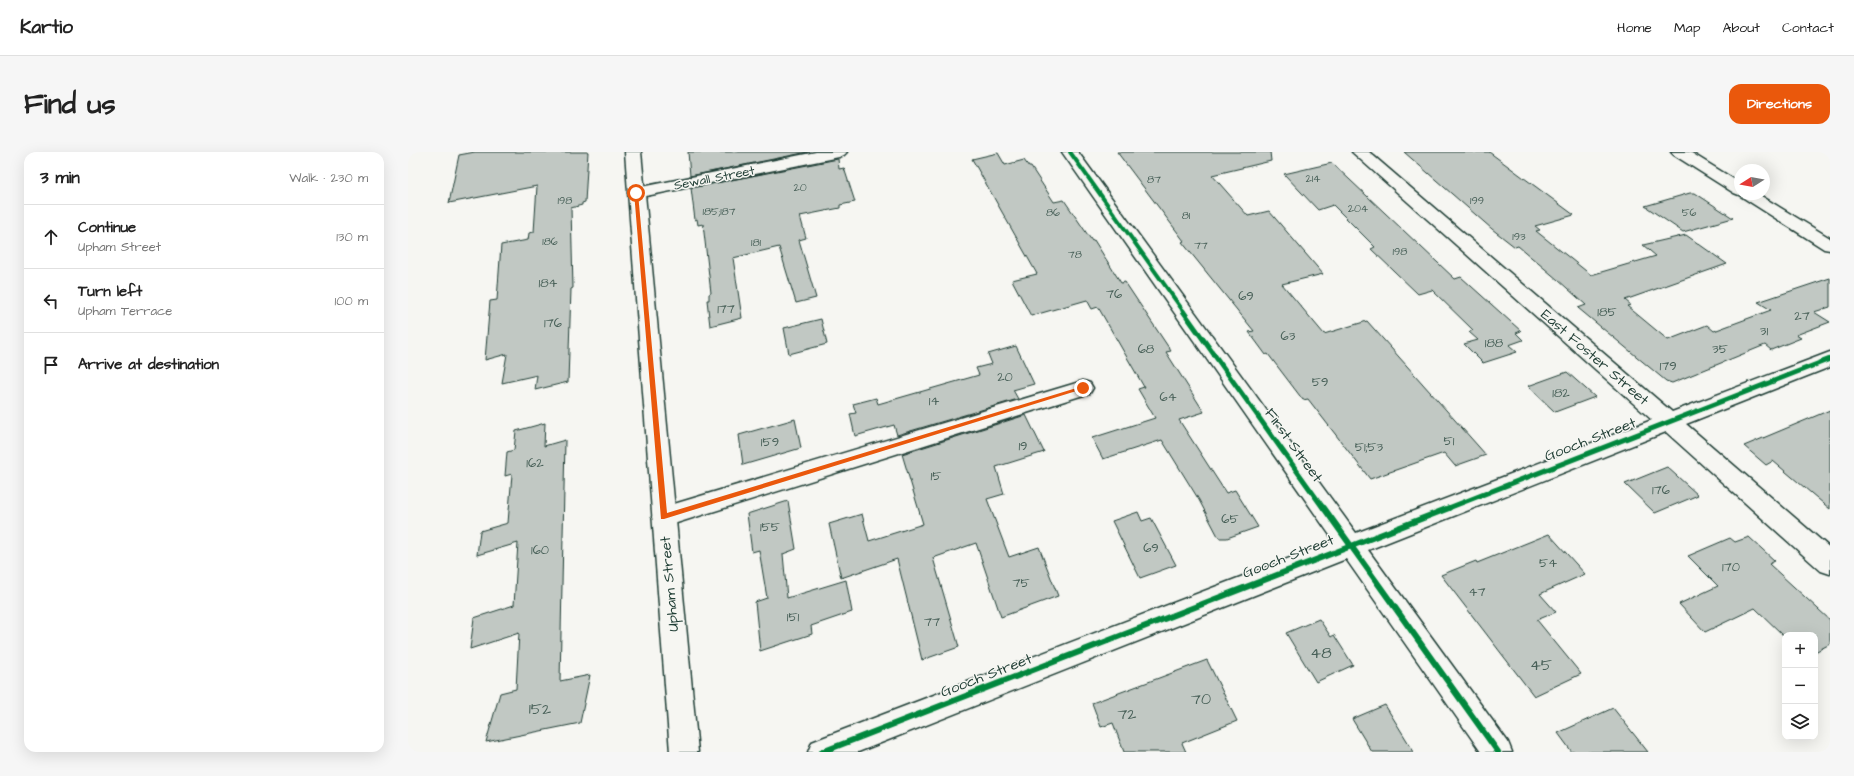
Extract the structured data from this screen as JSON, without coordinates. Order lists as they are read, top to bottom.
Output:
{
  "streets": {
    "street": [
      "Sewall Street",
      "East Foster Street",
      "Gooch Street",
      "First Street",
      "Upham Street"
    ]
  },
  "crossings": [
    ["Sewall Street", "Upham Street"],
    ["East Foster Street", "Gooch Street"],
    ["Gooch Street", "First Street"]
  ],
  "house_numbers": [
    "214",
    "87",
    "20",
    "198",
    "199",
    "204",
    "185;187",
    "86",
    "56",
    "81",
    "193",
    "186",
    "181",
    "77",
    "198",
    "78",
    "184",
    "76",
    "69",
    "177",
    "185",
    "27",
    "176",
    "31",
    "63",
    "188",
    "68",
    "35",
    "179",
    "20",
    "59",
    "182",
    "64",
    "14",
    "51",
    "159",
    "19",
    "51;53",
    "162",
    "15",
    "176",
    "65",
    "155",
    "69",
    "160",
    "54",
    "170",
    "75",
    "47",
    "151",
    "77",
    "48",
    "45",
    "70",
    "152",
    "72"
  ],
  "north": "left",
  "page": {
    "header": "Kartio",
    "nav": [
      "Home",
      "Map",
      "About",
      "Contact"
    ],
    "buttons": "Directions",
    "title": "Find us",
    "heading": ["3 min", "Walk · 230 m"],
    "list": [
      ["Continue", "Upham Street", "130 m"],
      ["Turn left", "Upham Terrace", "100 m"],
      "Arrive at destination"
    ],
    "map_buttons": ["+", "−"]
  }
}
